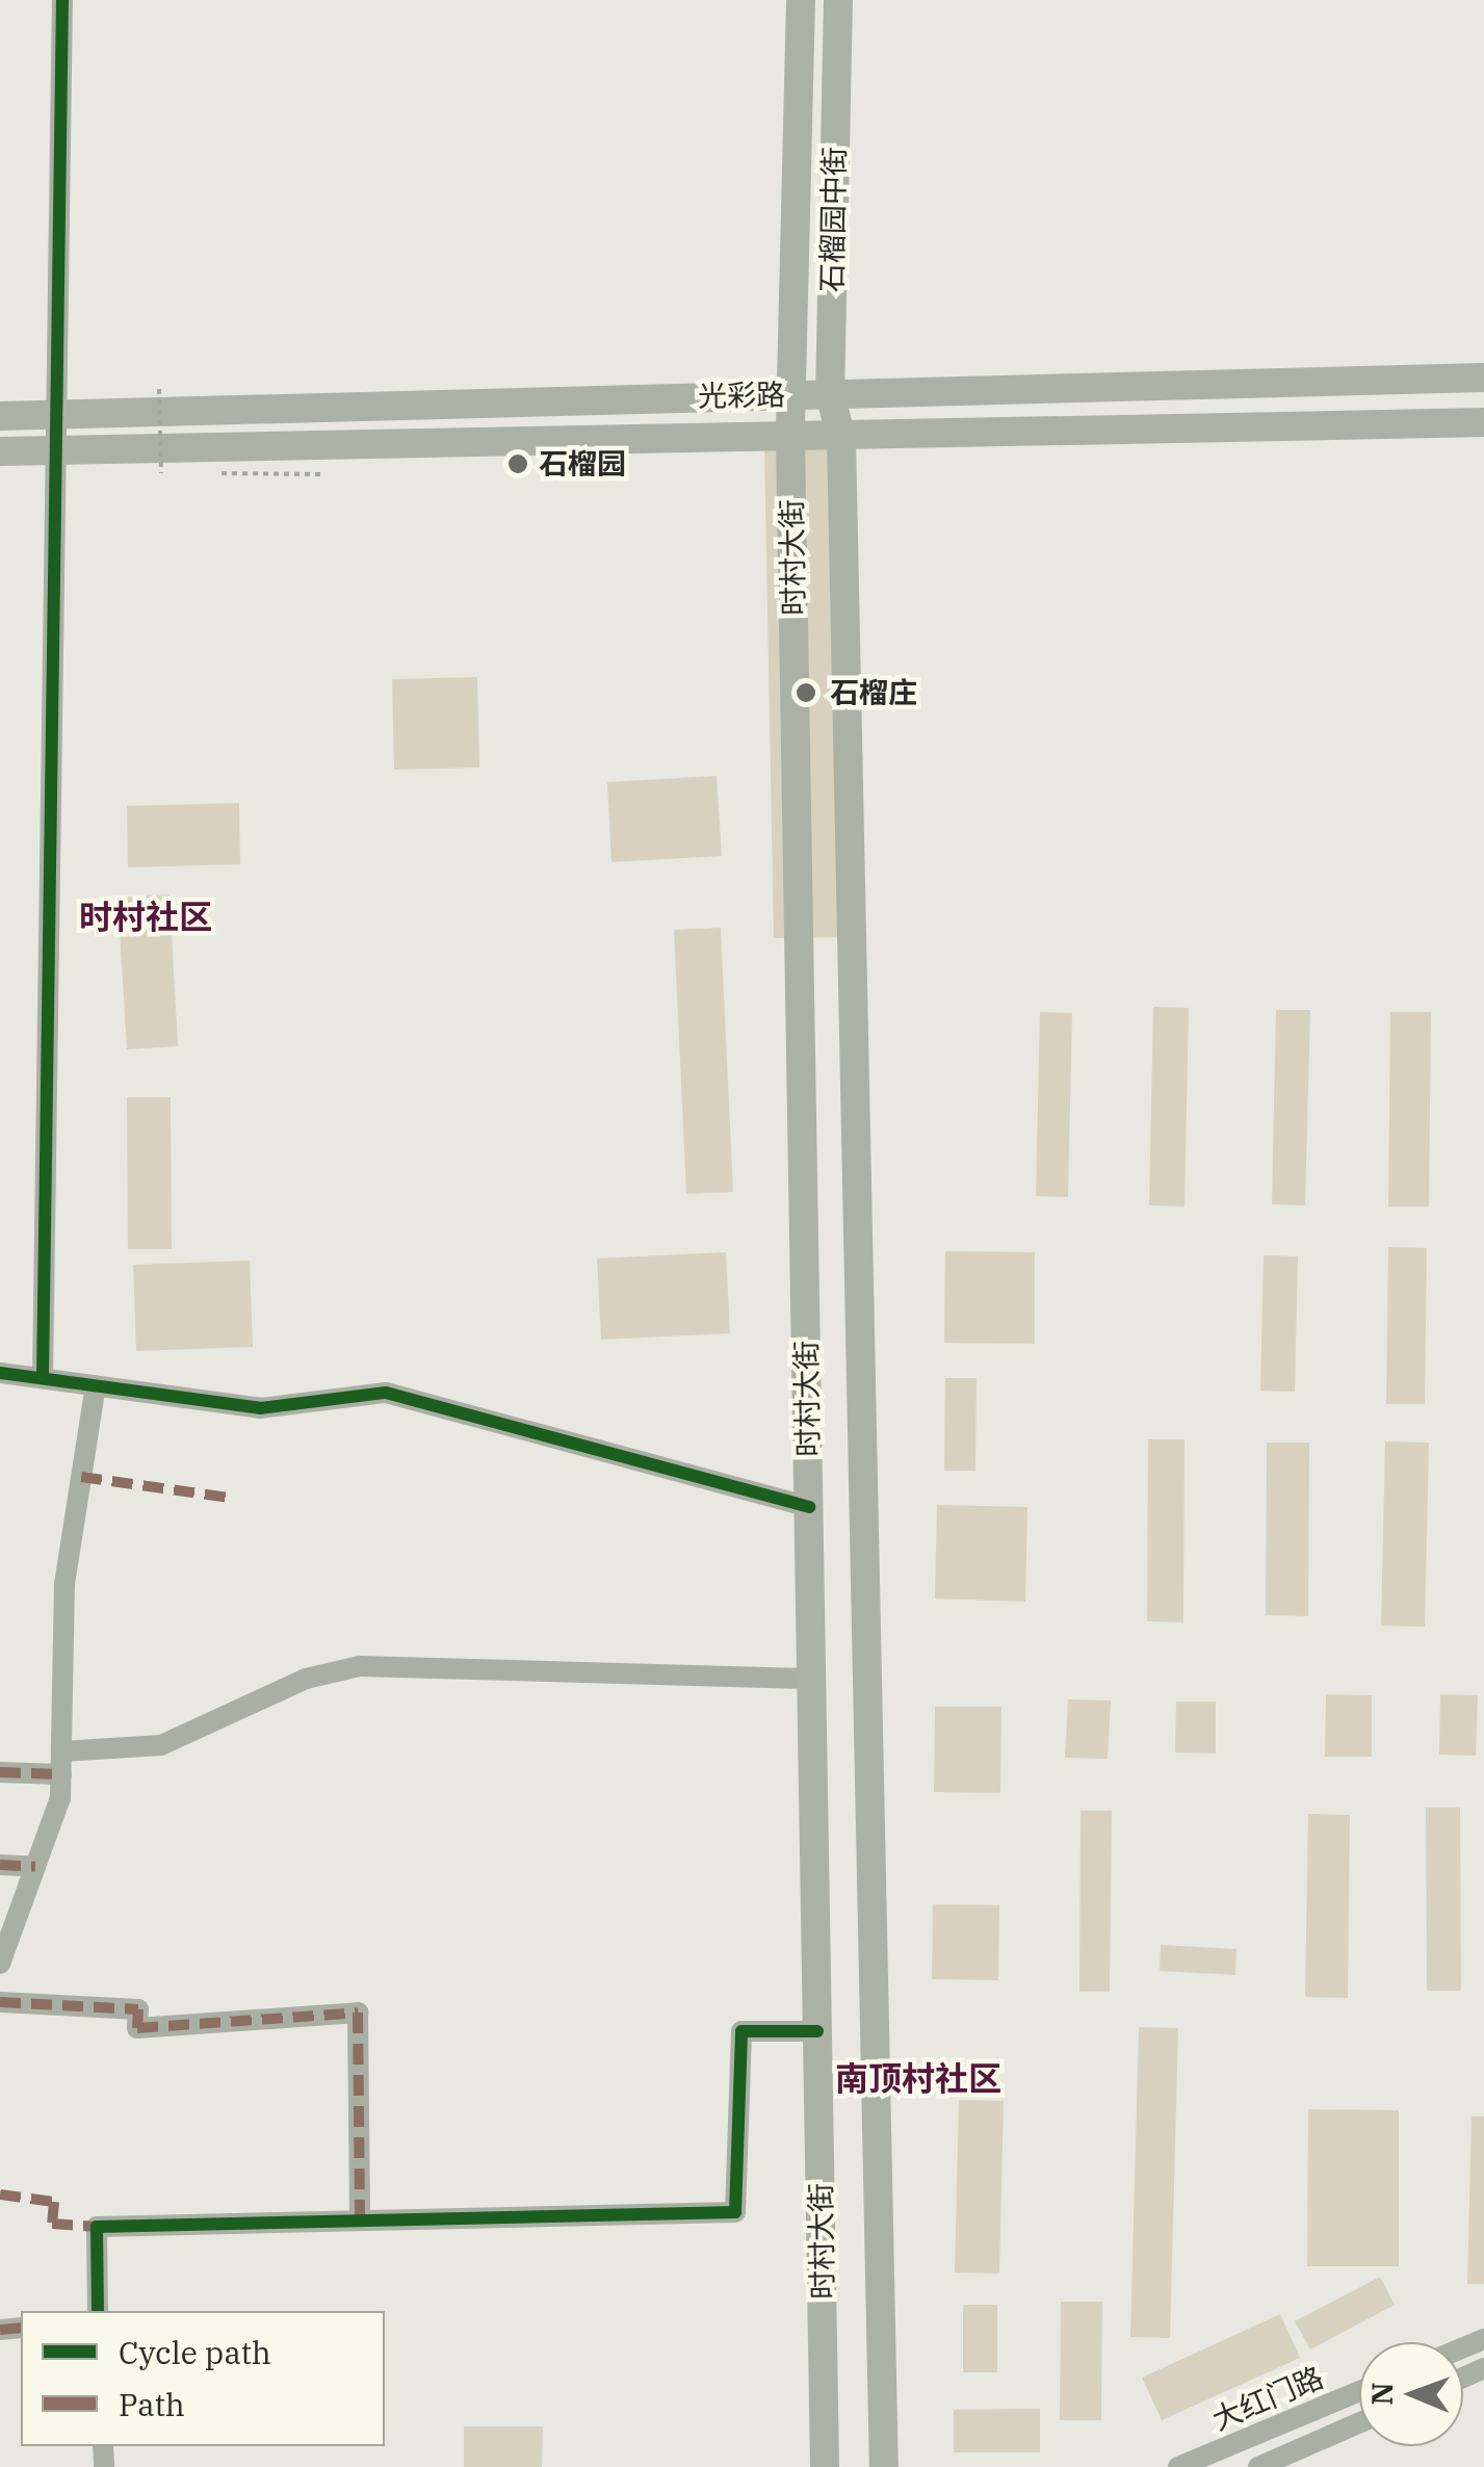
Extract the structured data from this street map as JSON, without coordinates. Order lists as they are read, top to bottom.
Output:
{
  "streets": {
    "main road": ["石榴园中街", "光彩路", "时村大街"],
    "street": ["大红门路"]
  },
  "crossings": [
    ["石榴园中街", "光彩路"],
    ["石榴园中街", "时村大街"],
    ["光彩路", "时村大街"]
  ],
  "districts": ["时村社区", "南顶村社区"],
  "places": ["石榴园", "石榴庄"],
  "legend": ["Cycle path", "Path"],
  "north": "left"
}
